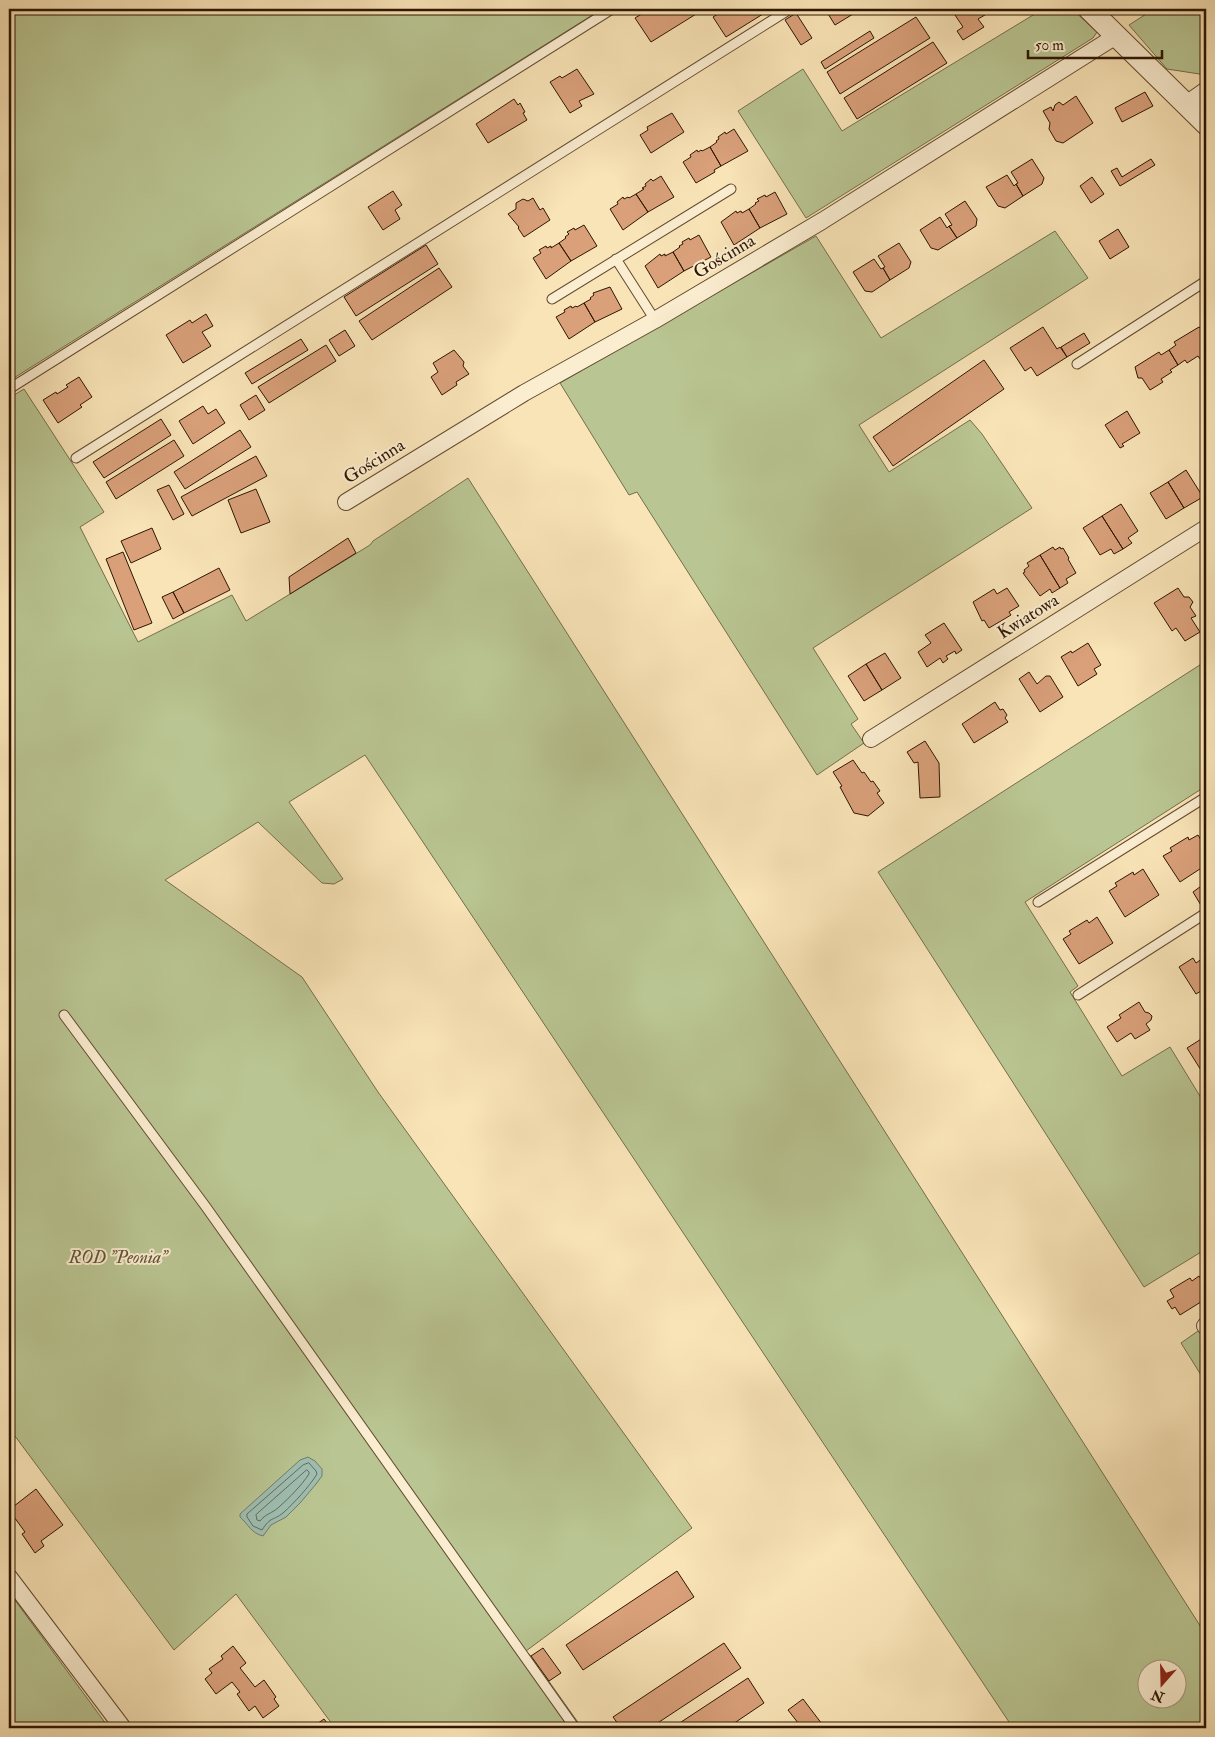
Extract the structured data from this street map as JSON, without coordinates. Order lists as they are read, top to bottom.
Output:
{
  "streets": {
    "street": ["Gościnna", "Kwiatowa"]
  },
  "parks": ["ROD \"Peonia\""],
  "scale_bar": "50 m",
  "north": "bottom"
}
